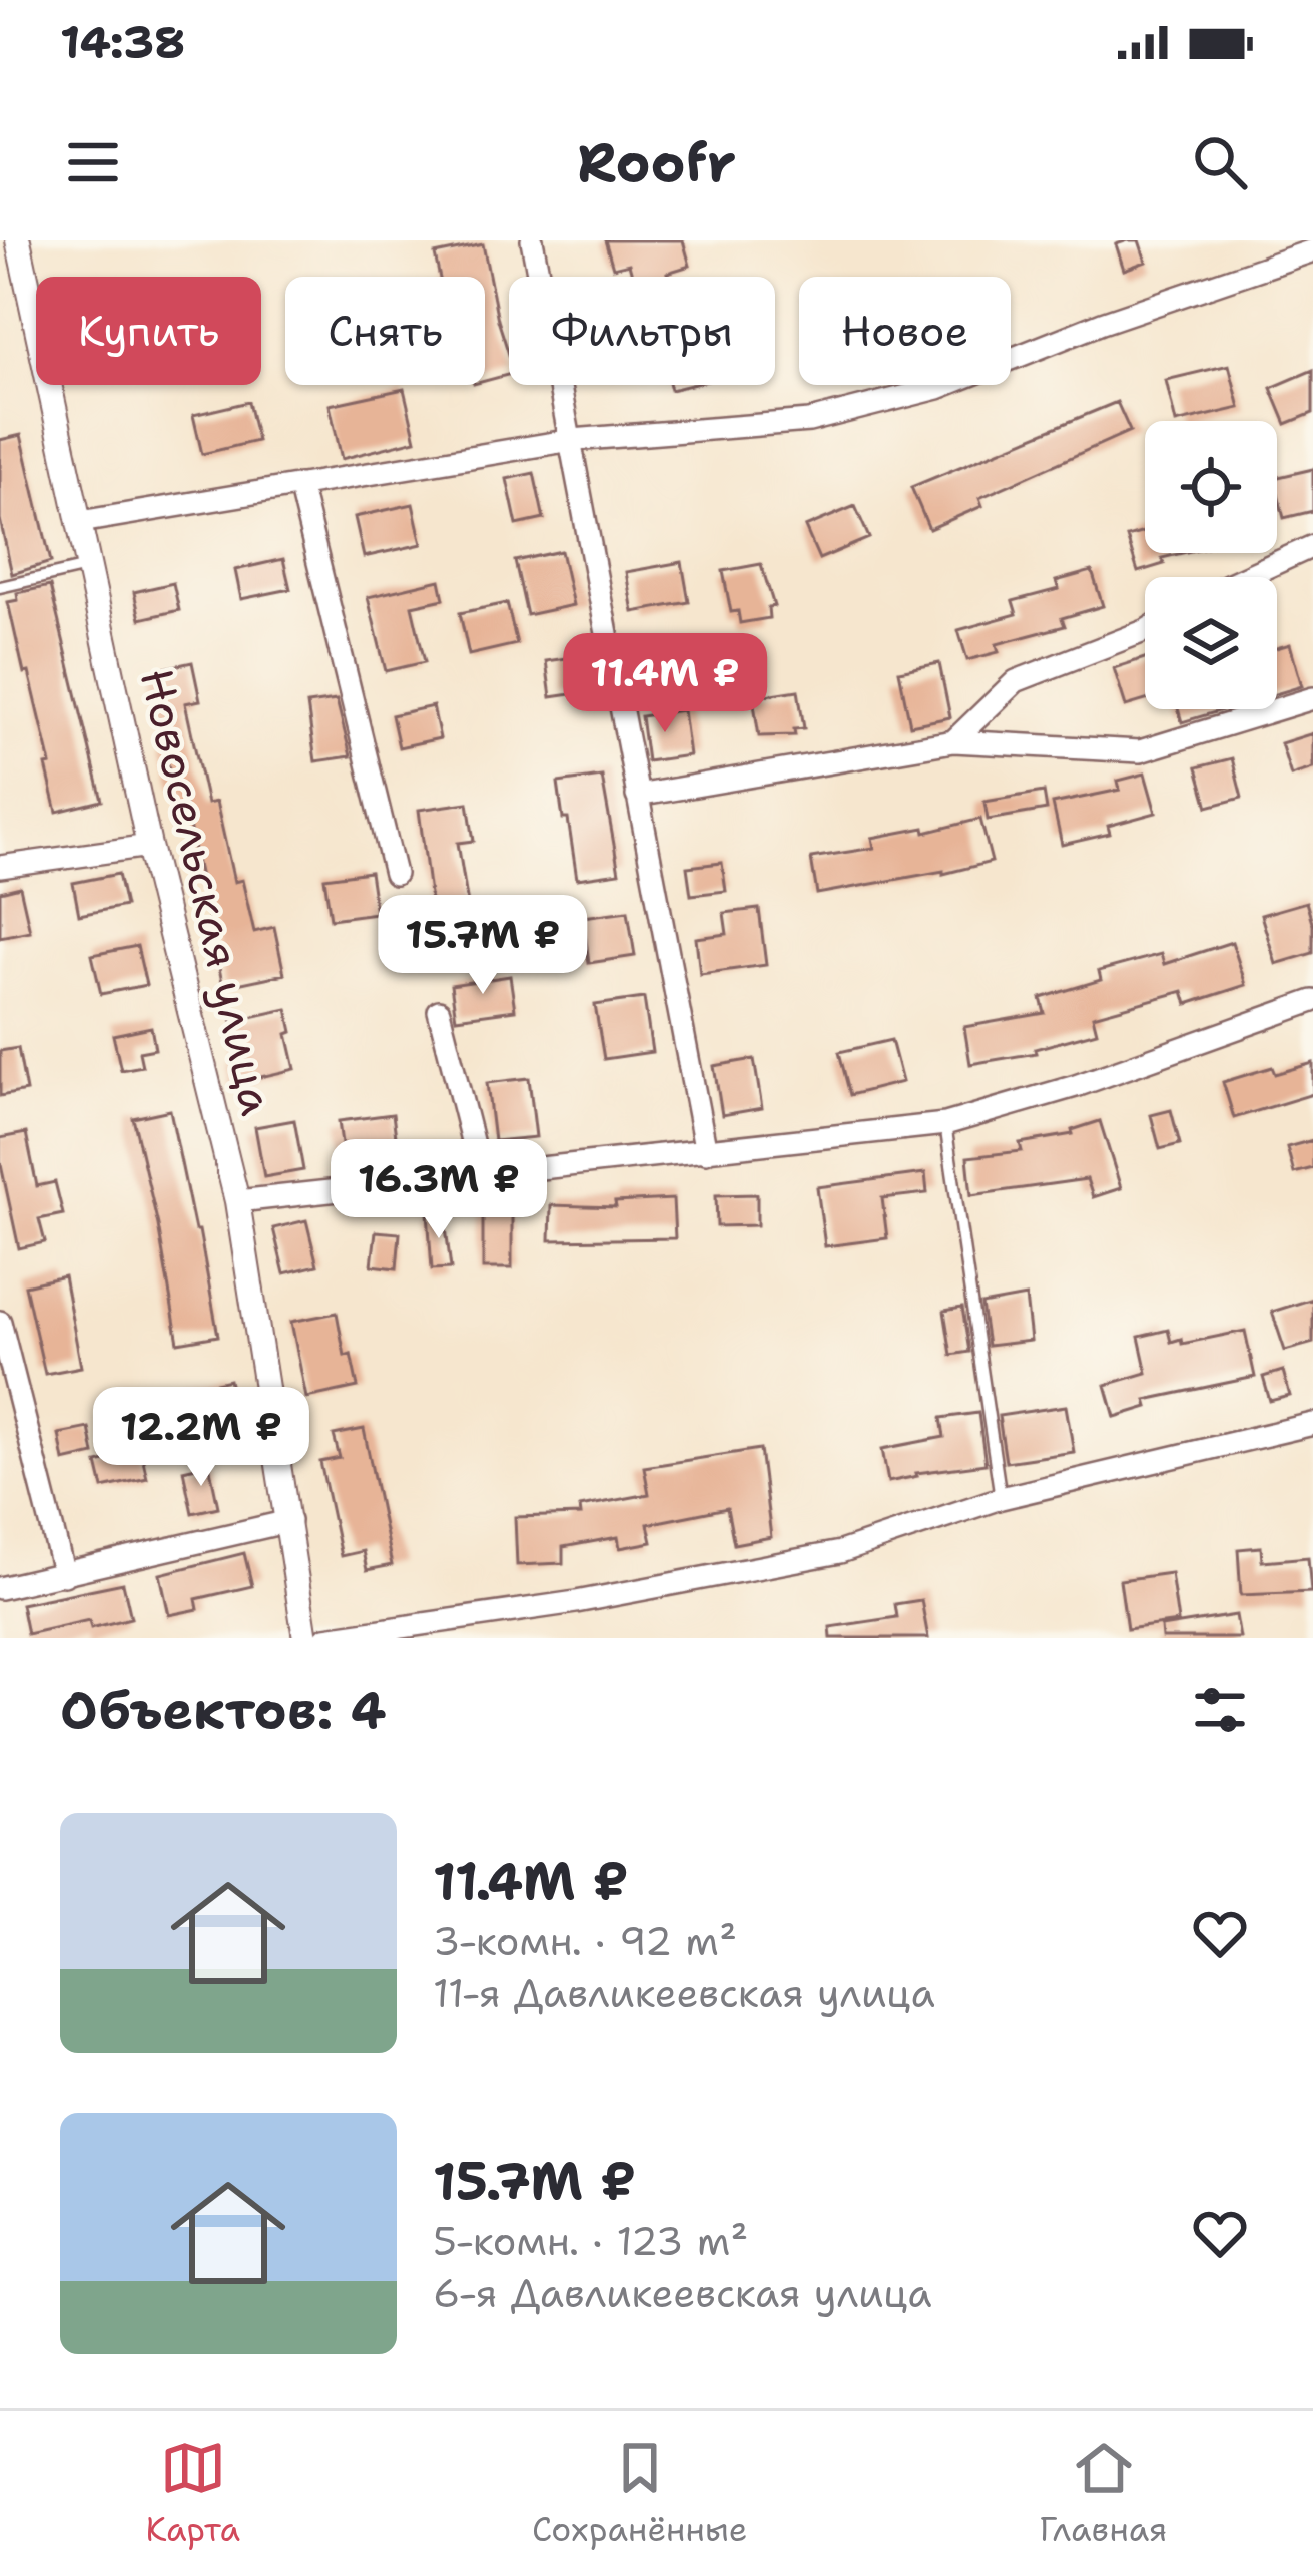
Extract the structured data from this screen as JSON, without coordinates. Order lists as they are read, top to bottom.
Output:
{
  "streets": {
    "street": ["Новосельская улица"]
  },
  "page": {
    "status": "14:38",
    "header": "Roofr",
    "chip": [
      "Купить",
      "Снять",
      "Фильтры",
      "Новое"
    ],
    "price": [
      "11.4M ₽",
      "15.7M ₽",
      "16.3M ₽",
      "12.2M ₽"
    ],
    "heading": "Объектов: 4",
    "list": [
      {
        "name": "11.4M ₽",
        "note": "3-комн. · 92 m² · 11-я Давликеевская улица"
      },
      {
        "name": "15.7M ₽",
        "note": "5-комн. · 123 m² · 6-я Давликеевская улица"
      }
    ],
    "tabs": ["Карта", "Сохранённые", "Главная"]
  }
}
